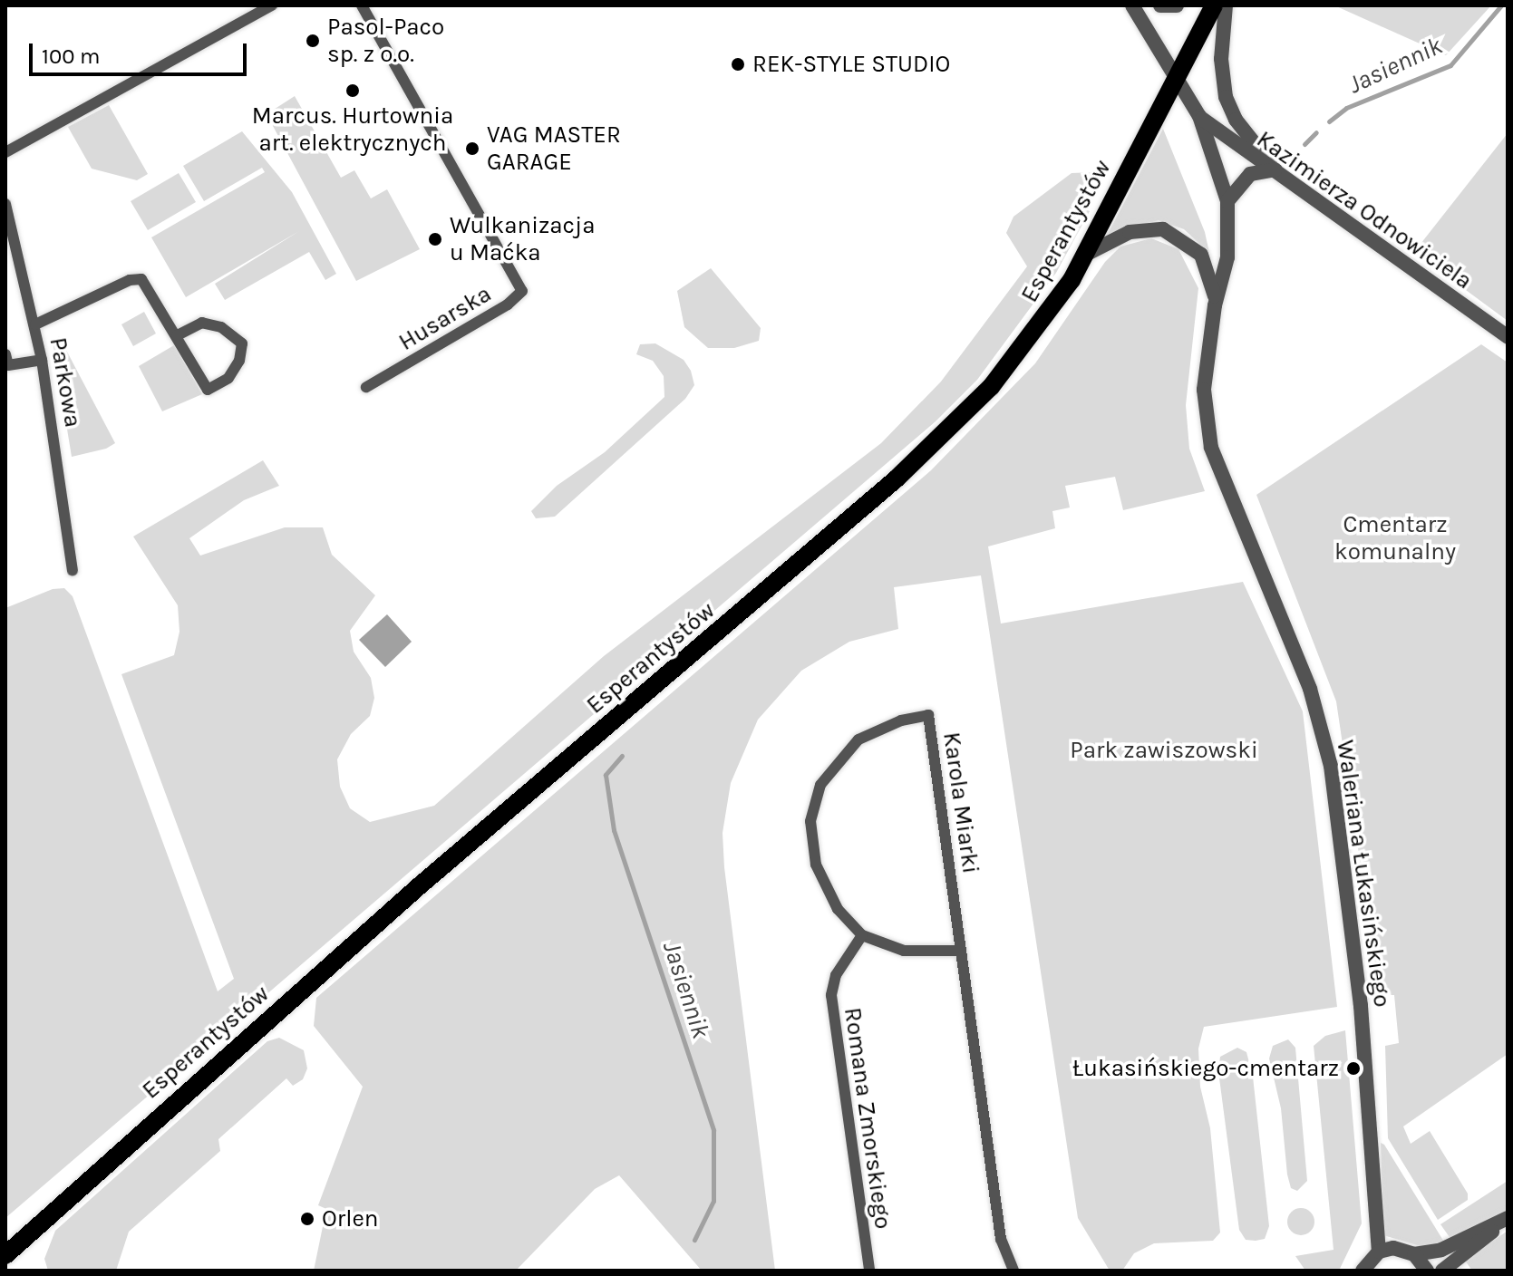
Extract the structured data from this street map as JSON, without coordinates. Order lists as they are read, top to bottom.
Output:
{
  "streets": {
    "main road": ["Esperantystów"],
    "street": [
      "Kazimierza Odnowiciela",
      "Husarska",
      "Parkowa",
      "Karola Miarki",
      "Waleriana Łukasińskiego",
      "Romana Zmorskiego"
    ]
  },
  "crossings": [
    ["Kazimierza Odnowiciela", "Waleriana Łukasińskiego"],
    ["Esperantystów", "Waleriana Łukasińskiego"],
    ["Karola Miarki", "Romana Zmorskiego"]
  ],
  "water": ["Jasiennik"],
  "parks": ["Cmentarz komunalny", "Park zawiszowski"],
  "places": [
    "Pasol-Paco sp. z o.o.",
    "REK-STYLE STUDIO",
    "Marcus. Hurtownia art. elektrycznych",
    "VAG MASTER GARAGE",
    "Wulkanizacja u Maćka",
    "Łukasińskiego-cmentarz",
    "Orlen"
  ],
  "scale_bar": "100 m"
}
